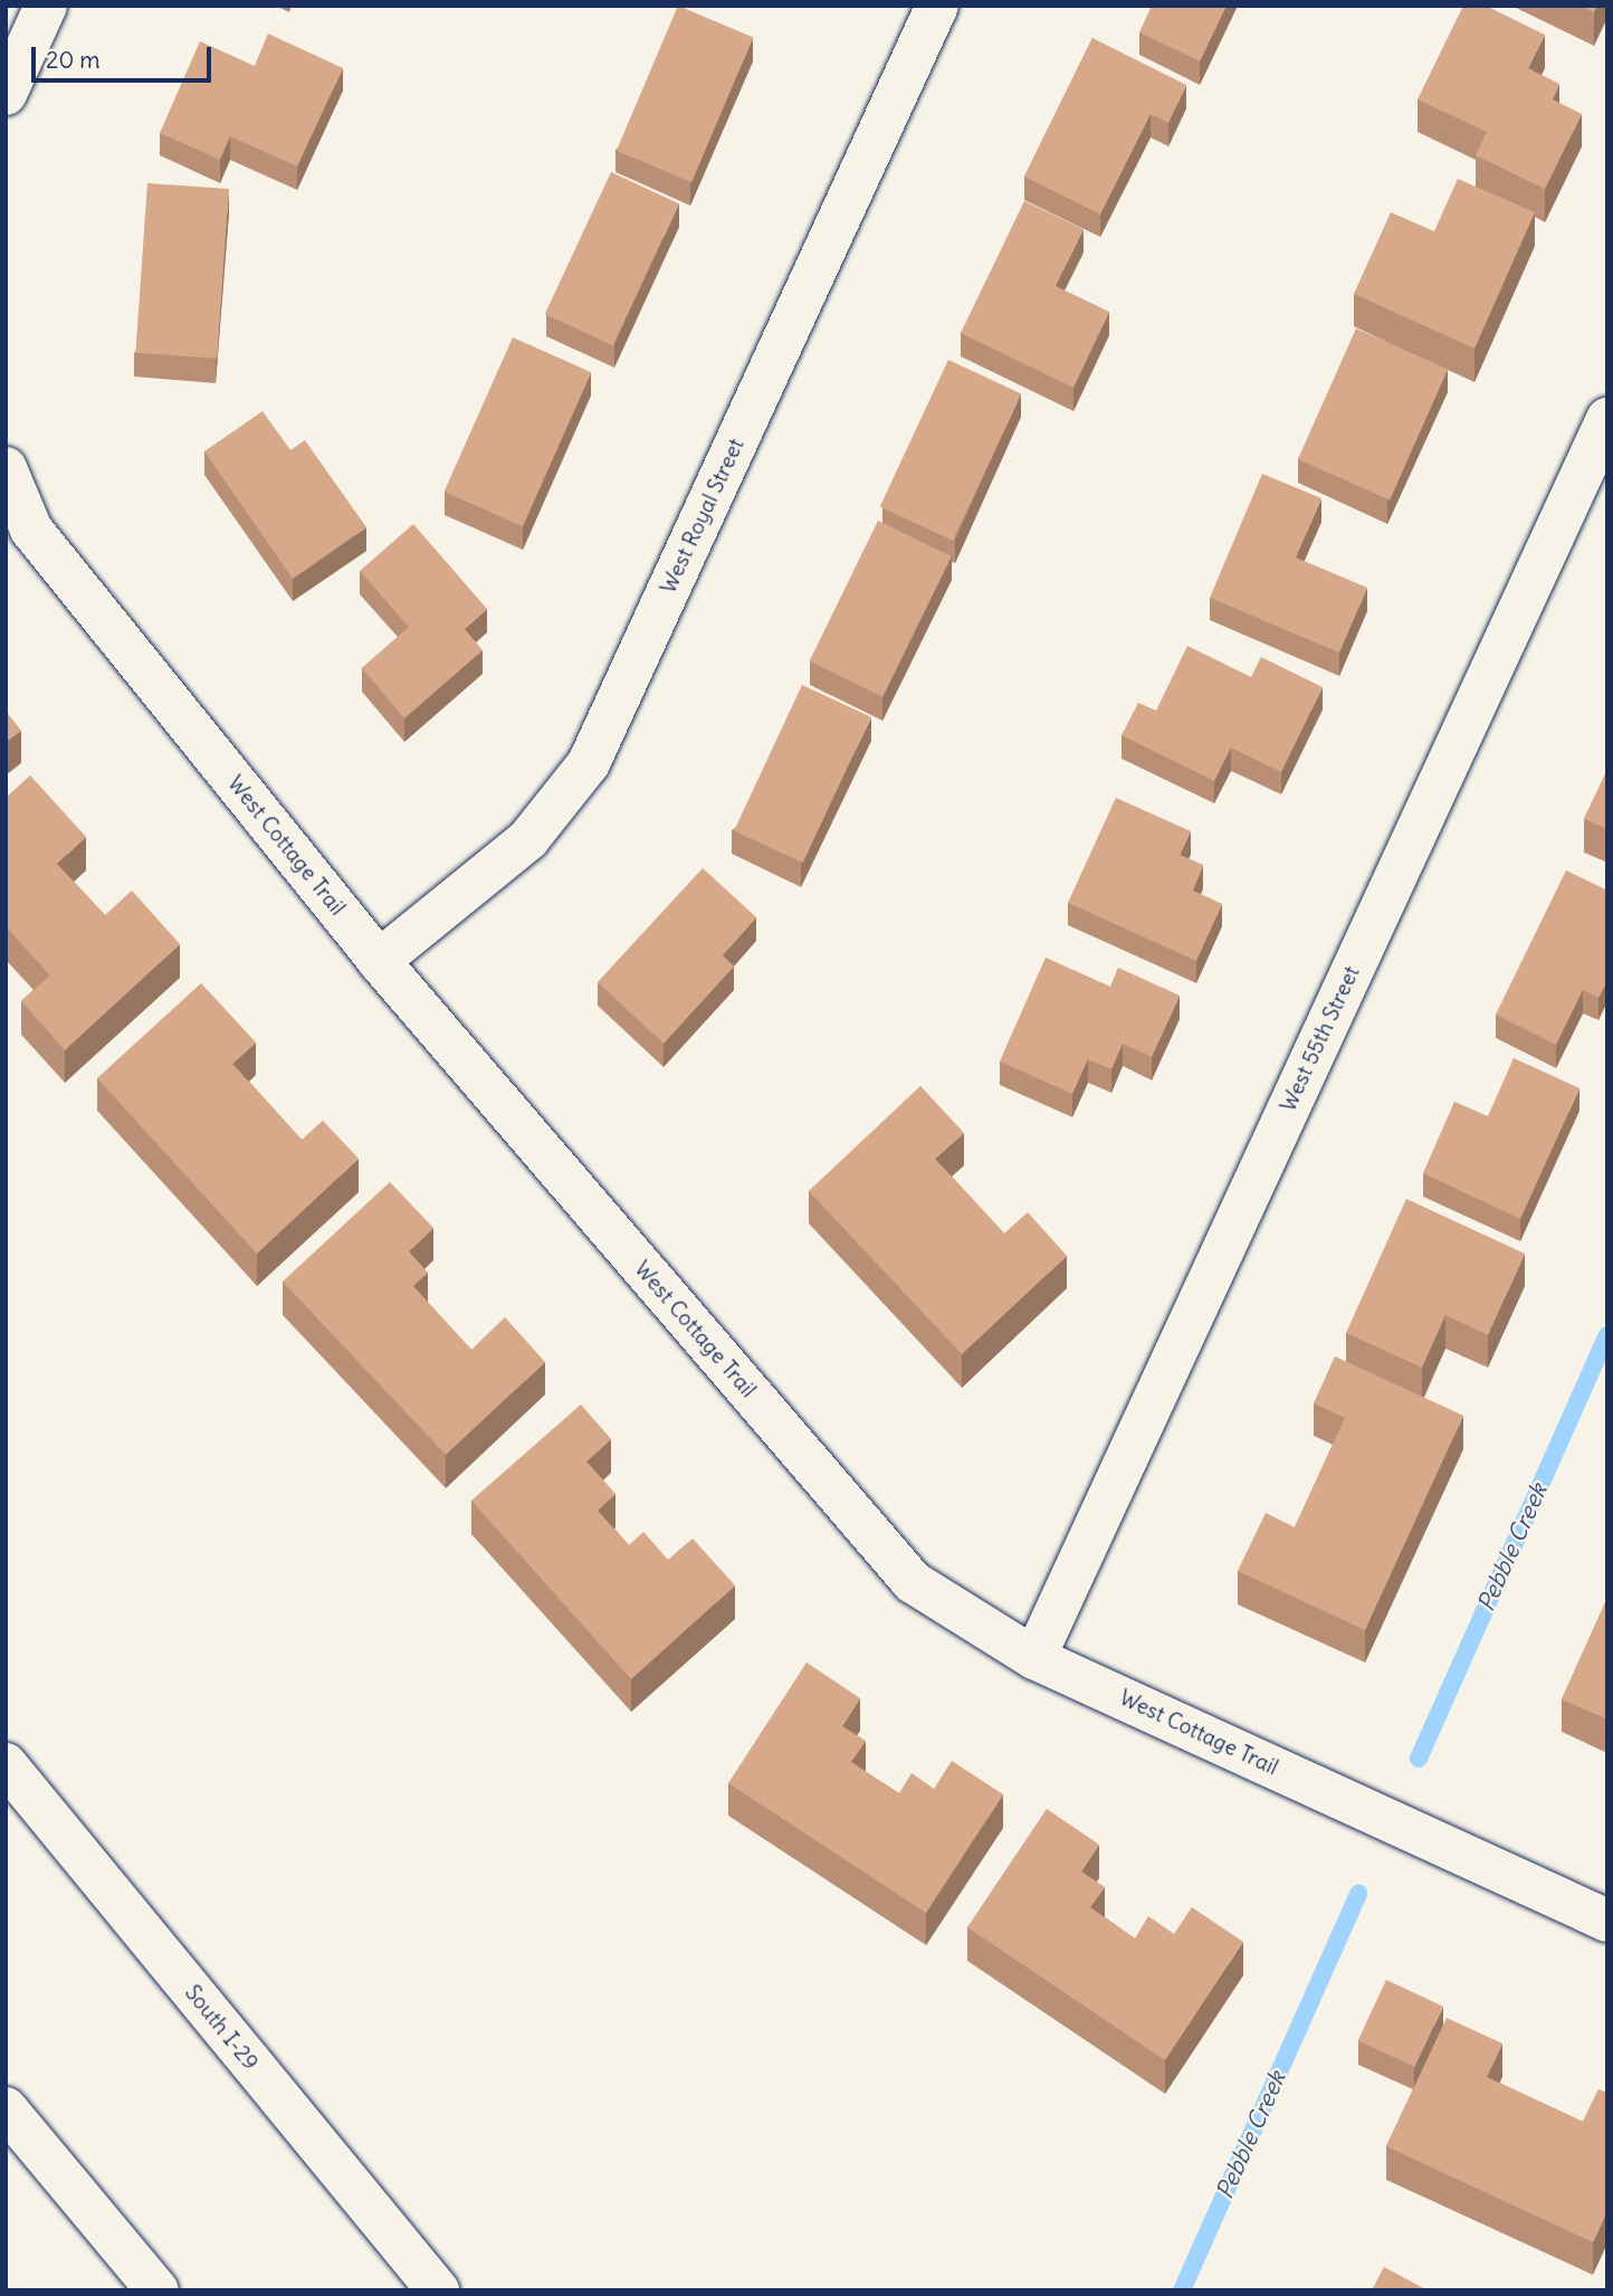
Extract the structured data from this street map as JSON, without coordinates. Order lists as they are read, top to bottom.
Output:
{
  "streets": {
    "main road": [
      "West Royal Street",
      "West Cottage Trail",
      "West 55th Street",
      "South I-29"
    ]
  },
  "crossings": [
    ["West Royal Street", "West Cottage Trail"],
    ["West Cottage Trail", "West 55th Street"]
  ],
  "water": ["Pebble Creek"],
  "scale_bar": "20 m"
}
